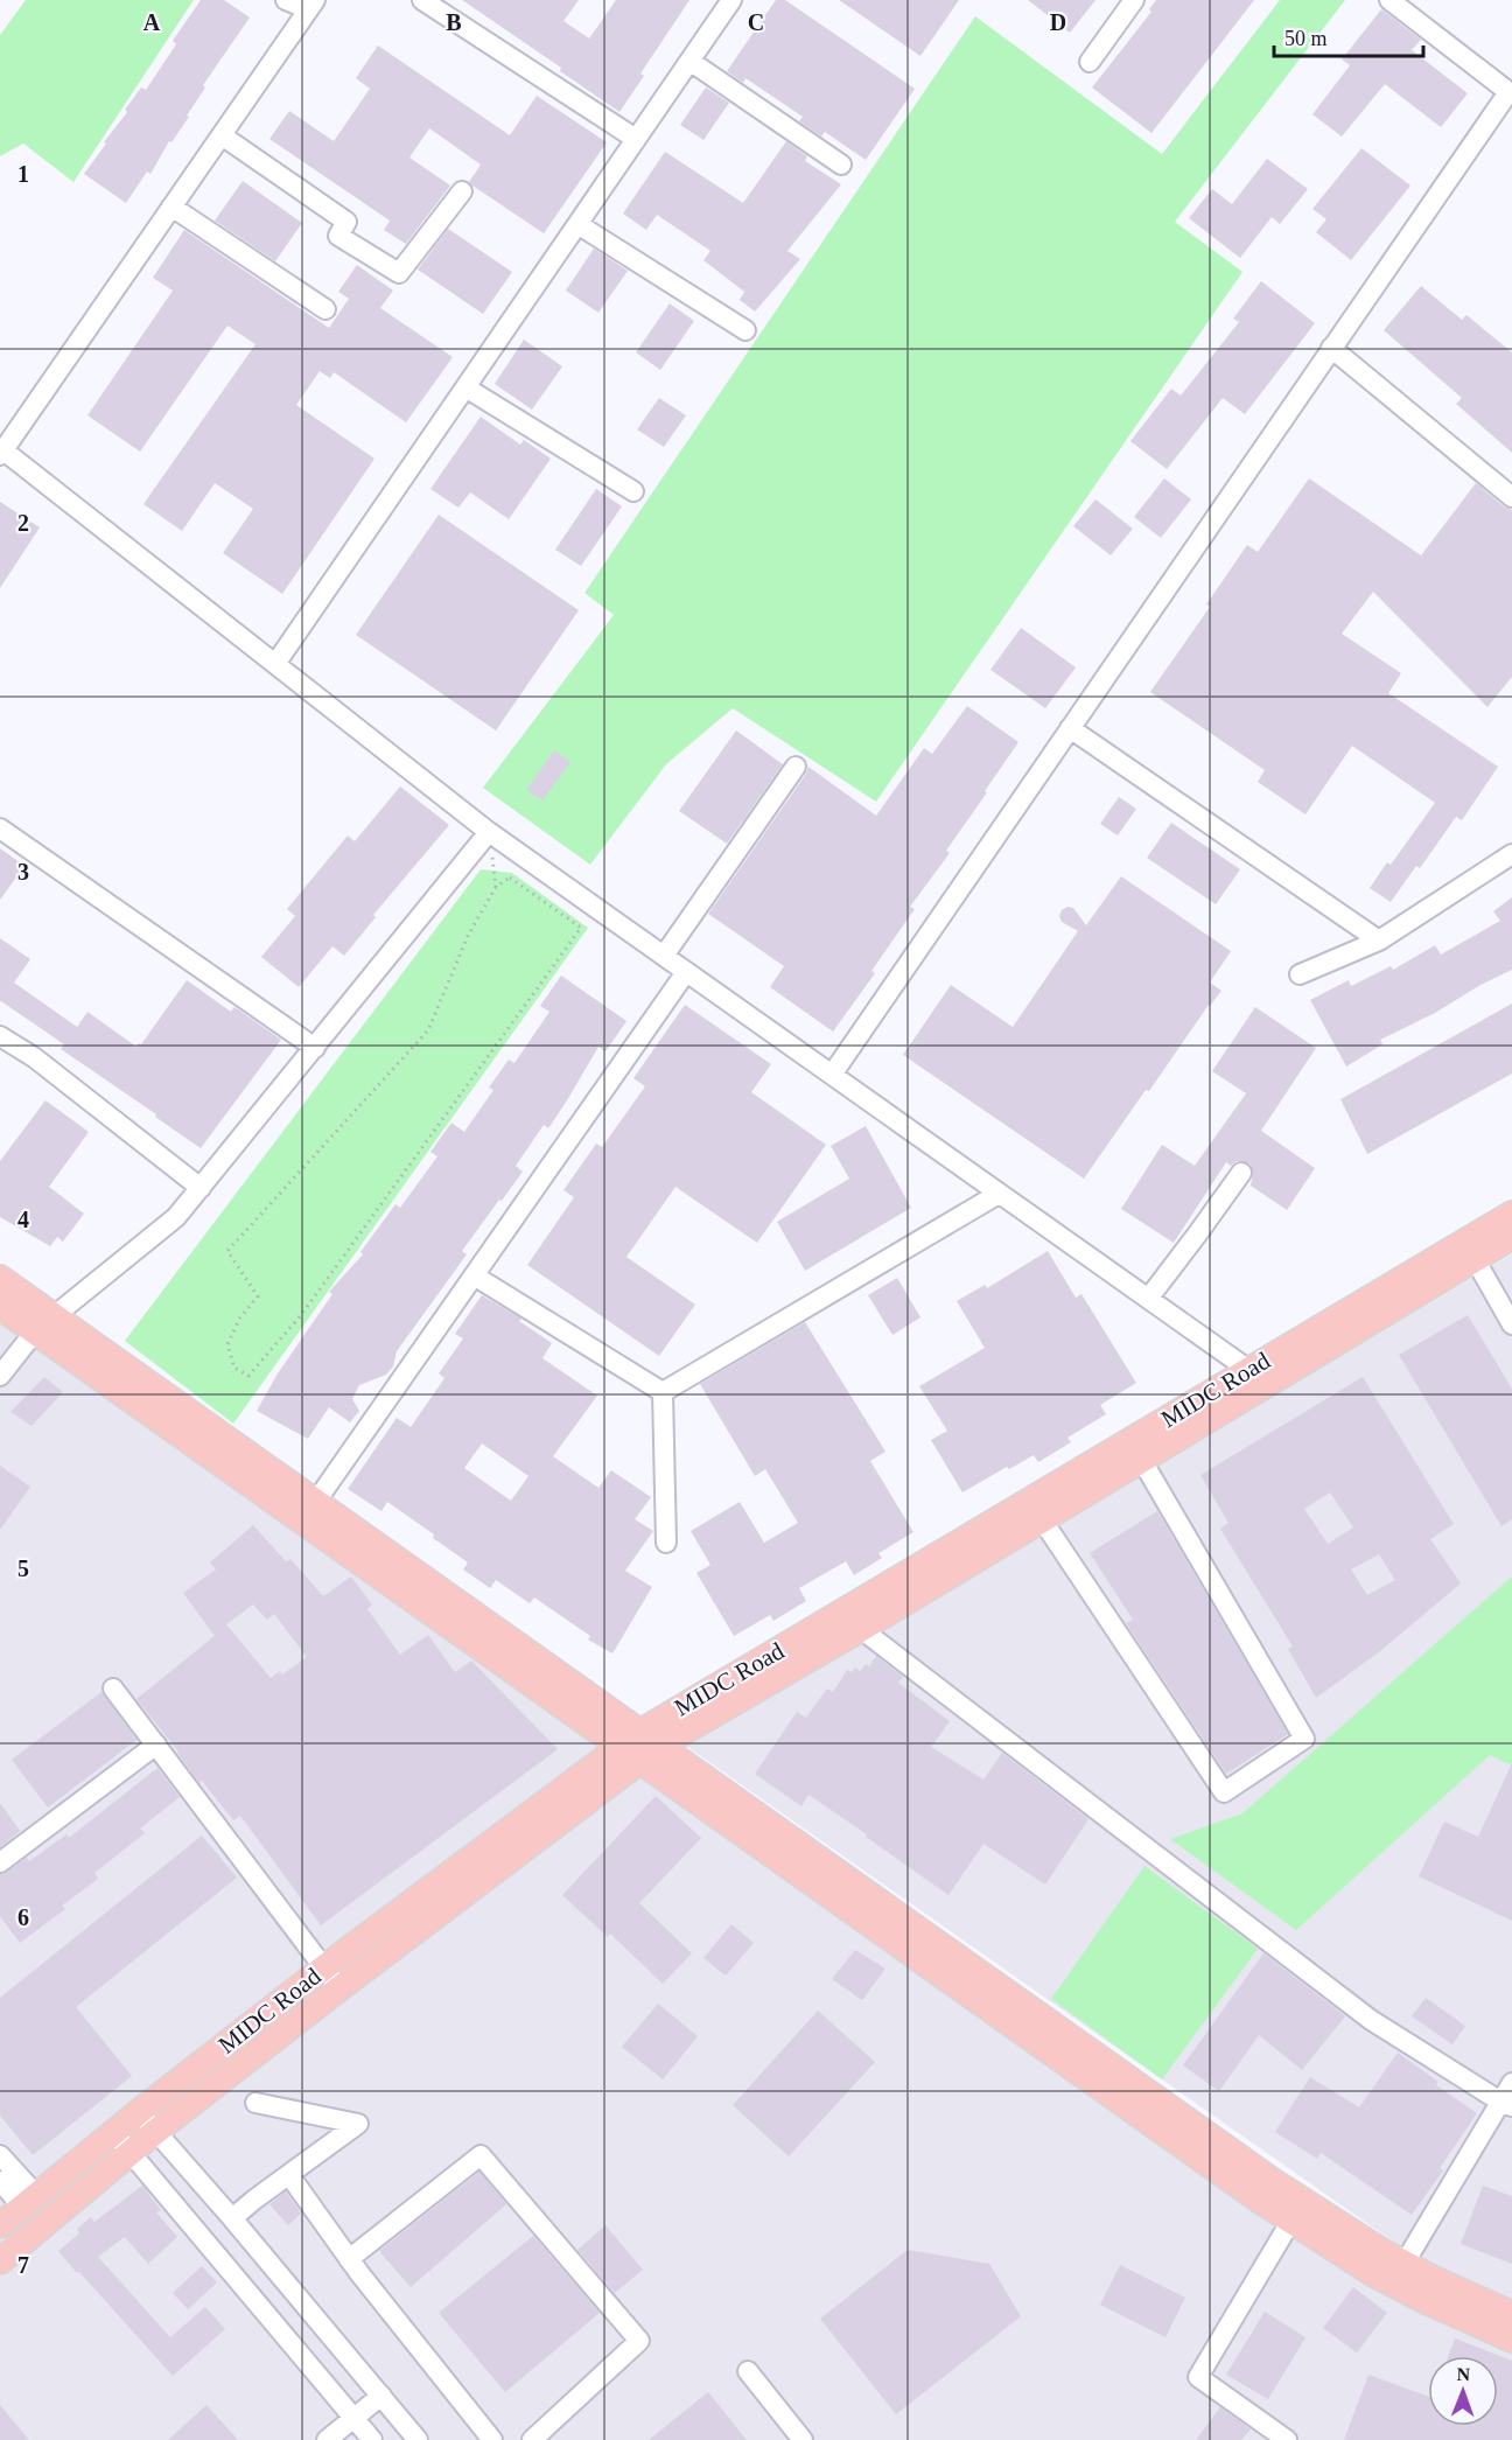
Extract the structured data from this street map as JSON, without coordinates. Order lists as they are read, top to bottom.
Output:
{
  "streets": {
    "main road": ["MIDC Road"]
  },
  "scale_bar": "50 m",
  "north": "top",
  "grid": {
    "columns": [
      "A",
      "B",
      "C",
      "D"
    ],
    "rows": [
      "1",
      "2",
      "3",
      "4",
      "5",
      "6",
      "7"
    ]
  }
}
